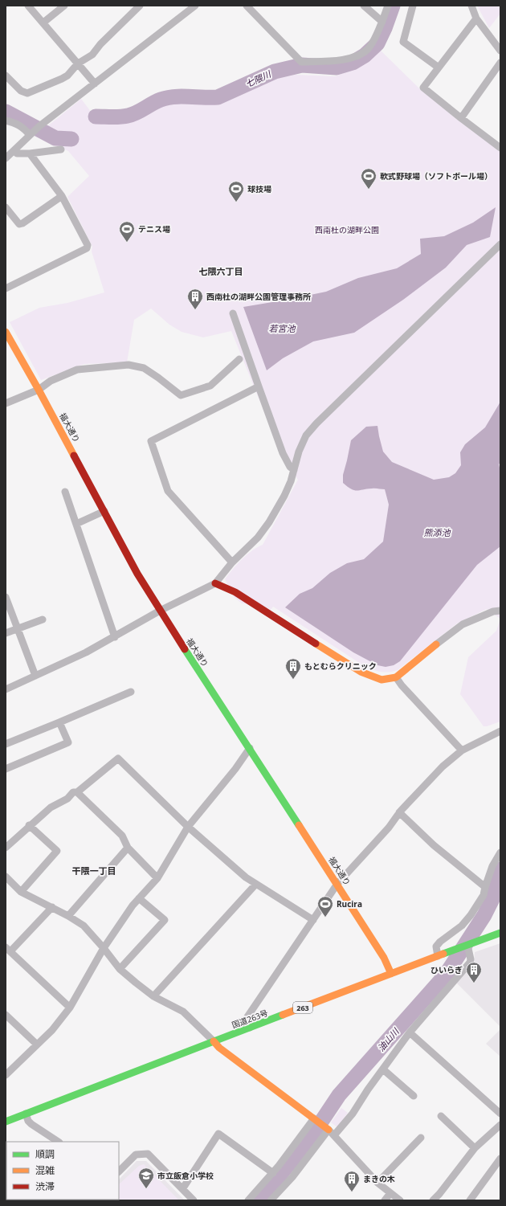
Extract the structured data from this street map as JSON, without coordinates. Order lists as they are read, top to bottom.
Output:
{
  "streets": {
    "main road": ["福大通り", "263", "国道263号"]
  },
  "crossings": [
    ["福大通り", "国道263号"]
  ],
  "districts": ["七隈六丁目", "干隈一丁目"],
  "water": [
    "七隈川",
    "若宮池",
    "熊添池",
    "油山川"
  ],
  "parks": ["西南杜の湖畔公園"],
  "places": {
    "sports": [
      "軟式野球場（ソフトボール場）",
      "球技場",
      "テニス場",
      "Rucira"
    ],
    "building": [
      "西南杜の湖畔公園管理事務所",
      "もとむらクリニック",
      "ひいらぎ",
      "まきの木"
    ],
    "school or university": ["市立飯倉小学校"]
  },
  "legend": ["順調", "混雑", "渋滞"]
}
